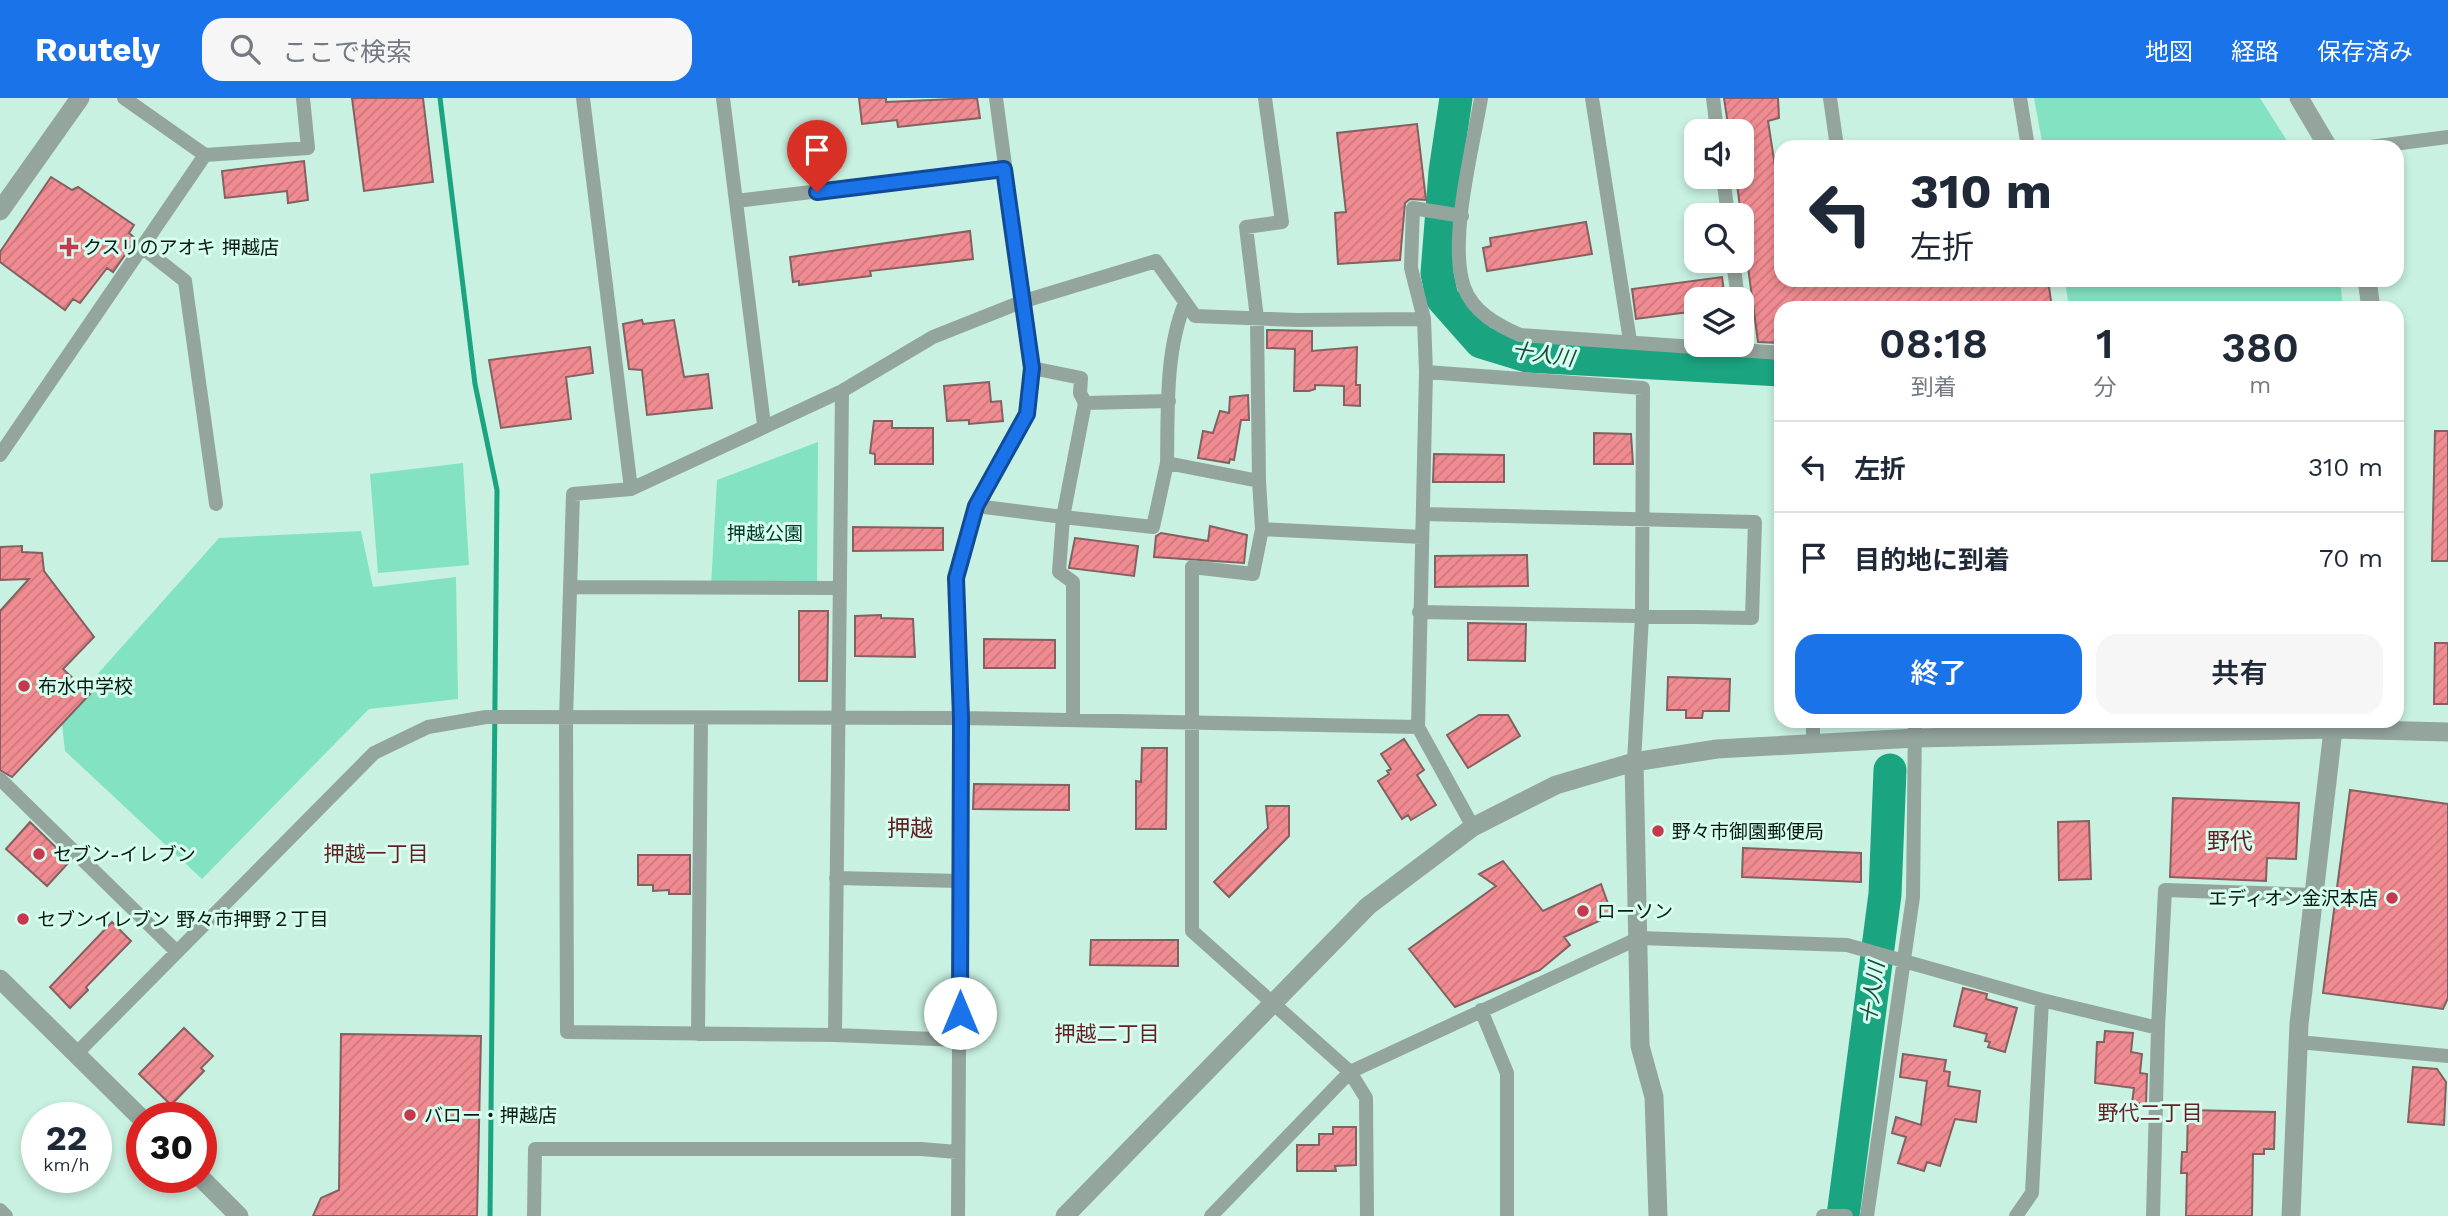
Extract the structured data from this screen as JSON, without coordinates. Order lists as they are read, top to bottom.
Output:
{
  "districts": [
    "押越",
    "野代",
    "押越一丁目",
    "押越二丁目",
    "野代二丁目"
  ],
  "water": ["十人川"],
  "parks": ["押越公園"],
  "places": {
    "health": ["クスリのアオキ 押越店"],
    "other": [
      "布水中学校",
      "野々市御園郵便局",
      "セブン-イレブン",
      "エディオン金沢本店",
      "ローソン",
      "セブンイレブン 野々市押野２丁目",
      "バロー・押越店"
    ]
  },
  "page": {
    "header": "Routely",
    "search": "ここで検索",
    "nav": ["地図", "経路", "保存済み"],
    "turn": ["310 m", "左折"],
    "eta": [
      "08:18",
      "到着",
      "1",
      "分",
      "380",
      "m"
    ],
    "list": [
      {
        "name": "左折",
        "value": "310 m"
      },
      {
        "name": "目的地に到着",
        "value": "70 m"
      }
    ],
    "buttons": ["終了", "共有"],
    "speed": "22 km/h",
    "limit": "30"
  }
}
